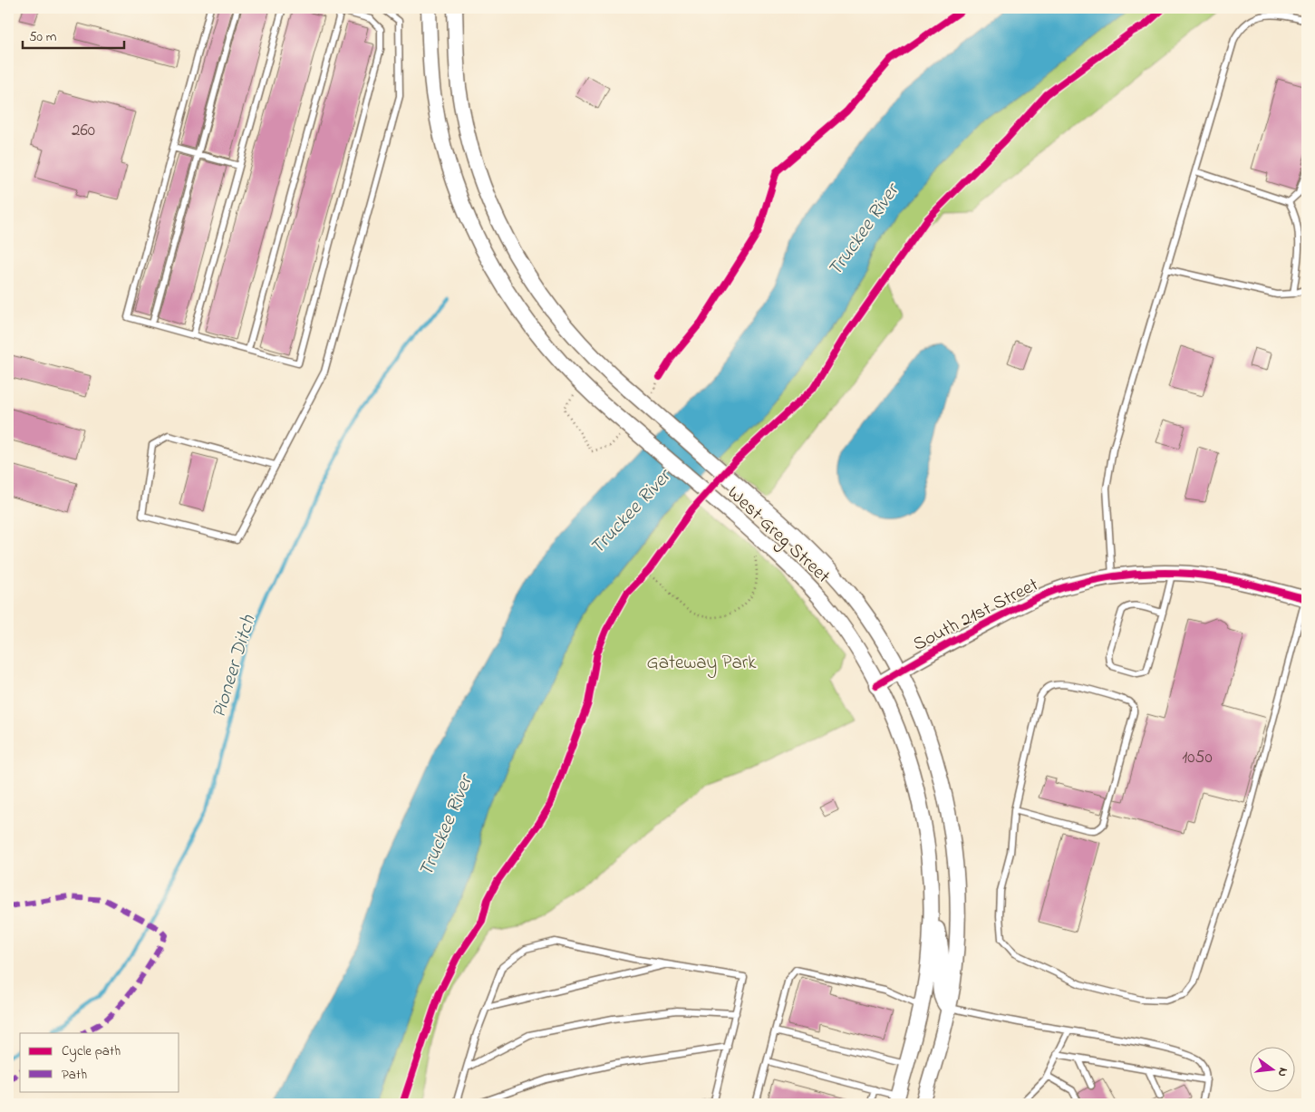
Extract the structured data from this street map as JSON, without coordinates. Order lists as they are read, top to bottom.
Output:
{
  "streets": {
    "main road": ["West Greg Street", "South 21st Street"]
  },
  "crossings": [
    ["West Greg Street", "South 21st Street"]
  ],
  "water": ["Truckee River", "Pioneer Ditch"],
  "parks": ["Gateway Park"],
  "house_numbers": ["260", "1050"],
  "legend": ["Cycle path", "Path"],
  "scale_bar": "50 m",
  "north": "right"
}
